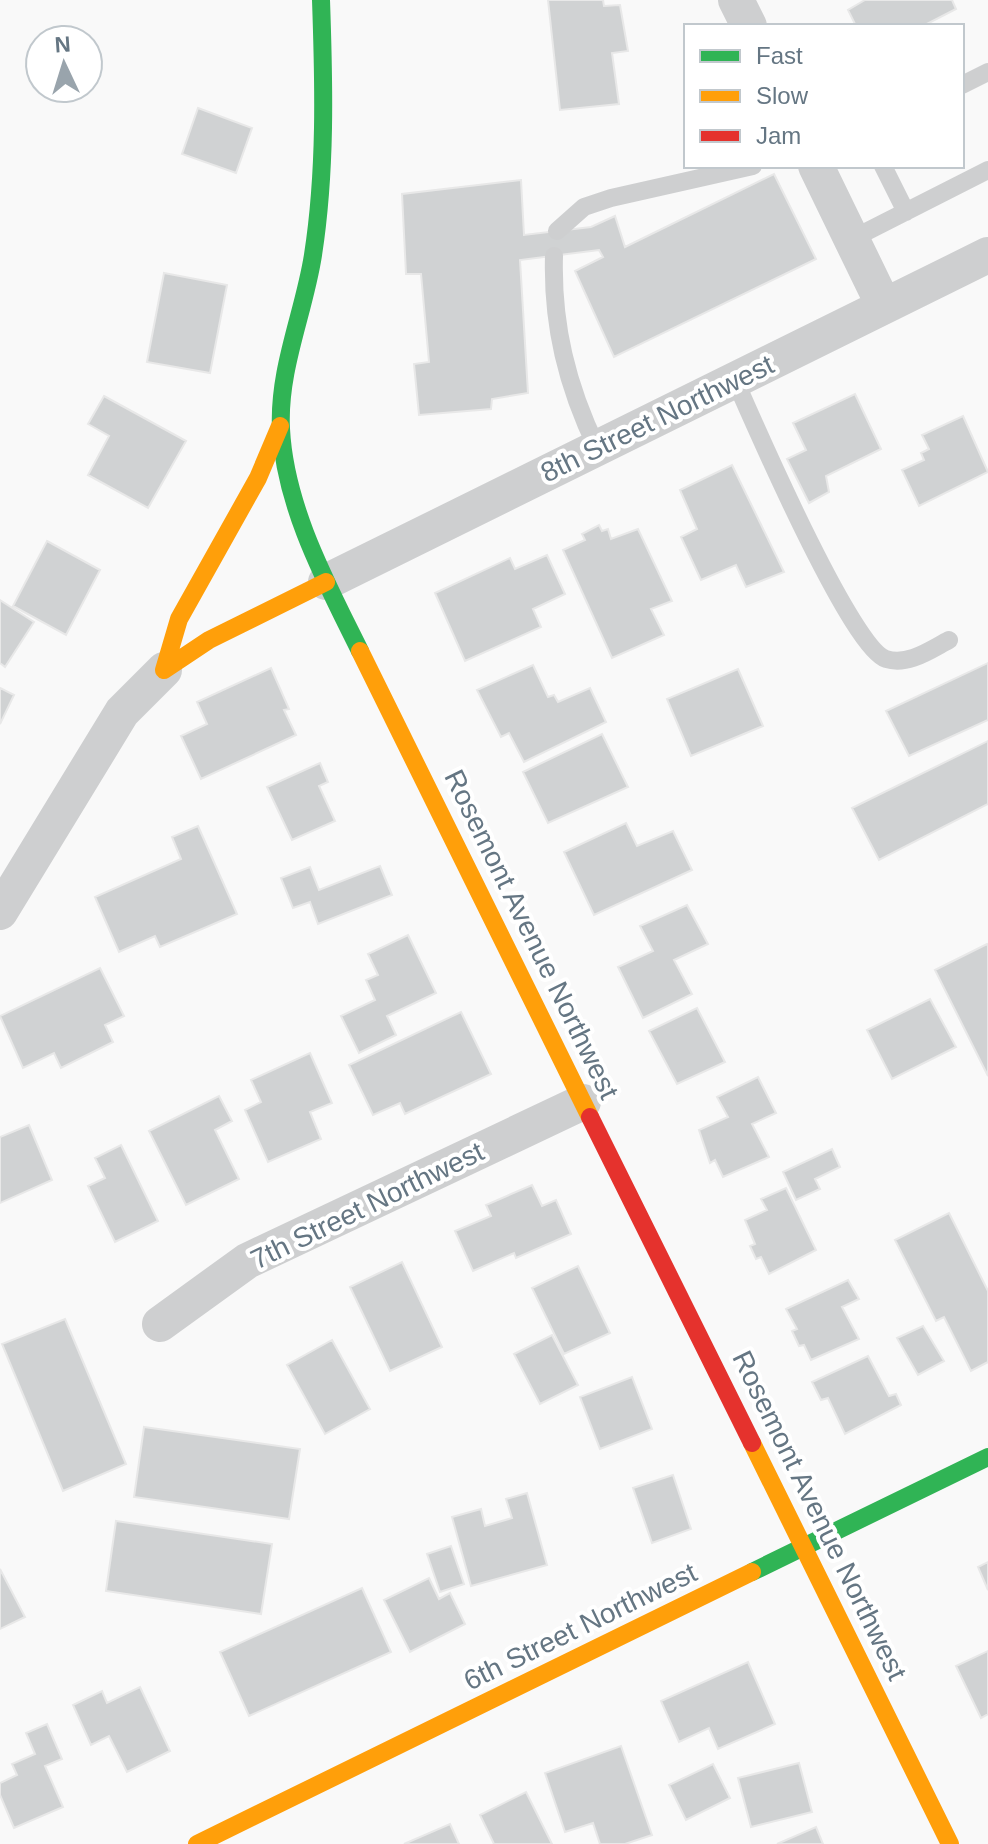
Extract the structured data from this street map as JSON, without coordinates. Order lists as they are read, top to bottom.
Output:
{
  "streets": {
    "street": [
      "8th Street Northwest",
      "Rosemont Avenue Northwest",
      "7th Street Northwest",
      "6th Street Northwest"
    ]
  },
  "crossings": [
    ["8th Street Northwest", "Rosemont Avenue Northwest"],
    ["Rosemont Avenue Northwest", "7th Street Northwest"],
    ["Rosemont Avenue Northwest", "6th Street Northwest"]
  ],
  "legend": ["Fast", "Slow", "Jam"],
  "north": "top"
}
